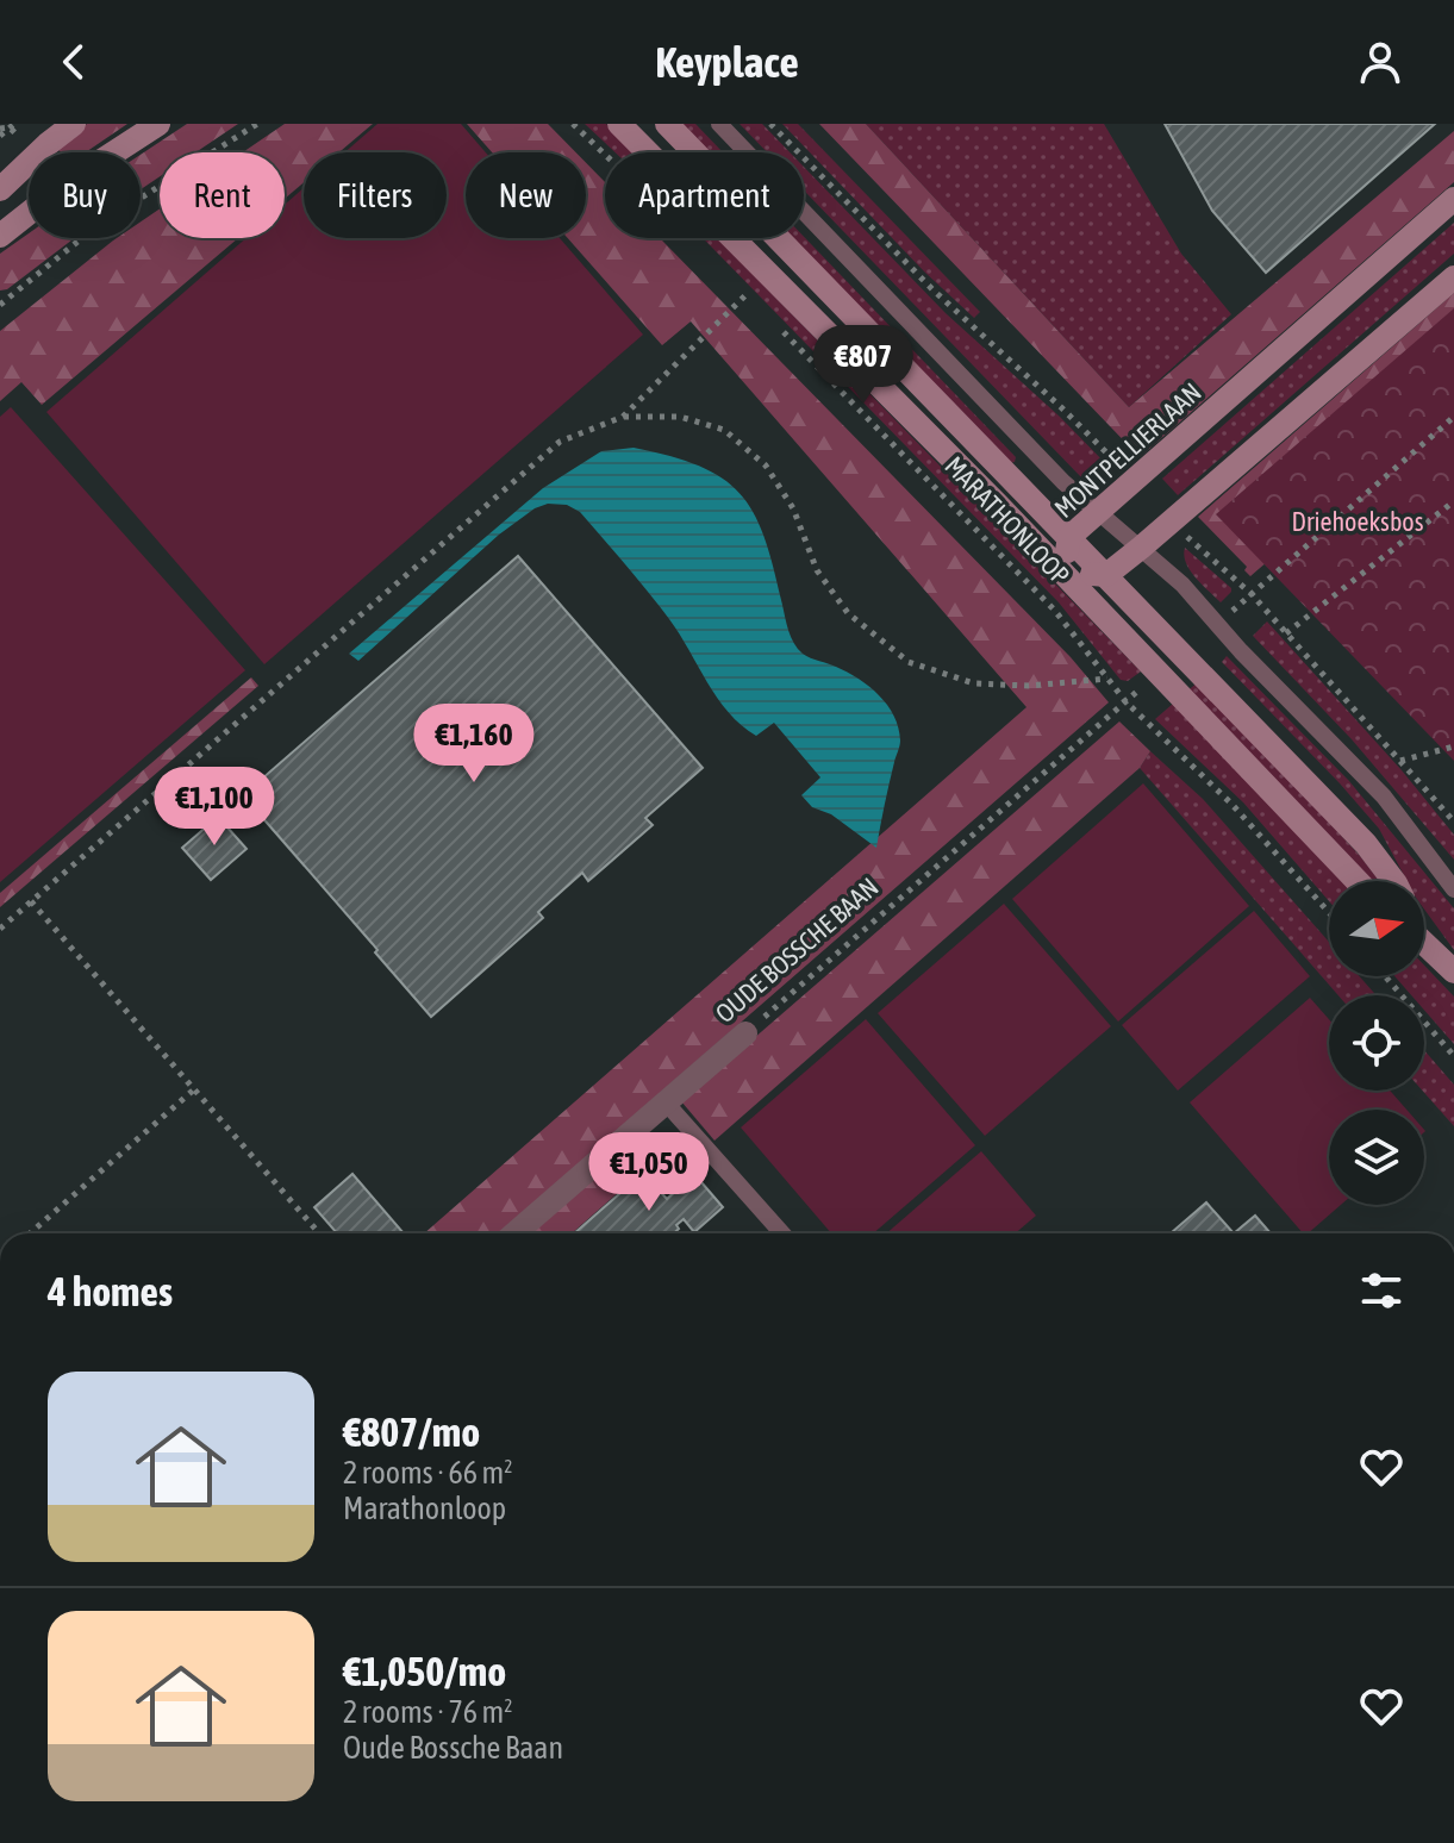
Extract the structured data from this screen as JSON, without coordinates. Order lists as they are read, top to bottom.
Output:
{
  "streets": {
    "main road": ["MONTPELLIERLAAN", "MARATHONLOOP"],
    "street": ["OUDE BOSSCHE BAAN"]
  },
  "crossings": [
    ["MONTPELLIERLAAN", "MARATHONLOOP"],
    ["MARATHONLOOP", "OUDE BOSSCHE BAAN"]
  ],
  "parks": ["Driehoeksbos"],
  "north": "right",
  "page": {
    "header": "Keyplace",
    "chip": [
      "Buy",
      "Rent",
      "Filters",
      "New",
      "Apartment"
    ],
    "price": [
      "€807",
      "€1,160",
      "€1,100",
      "€1,050"
    ],
    "heading": "4 homes",
    "list": [
      {
        "name": "€807/mo",
        "note": "2 rooms · 66 m² · Marathonloop"
      },
      {
        "name": "€1,050/mo",
        "note": "2 rooms · 76 m² · Oude Bossche Baan"
      }
    ]
  }
}
